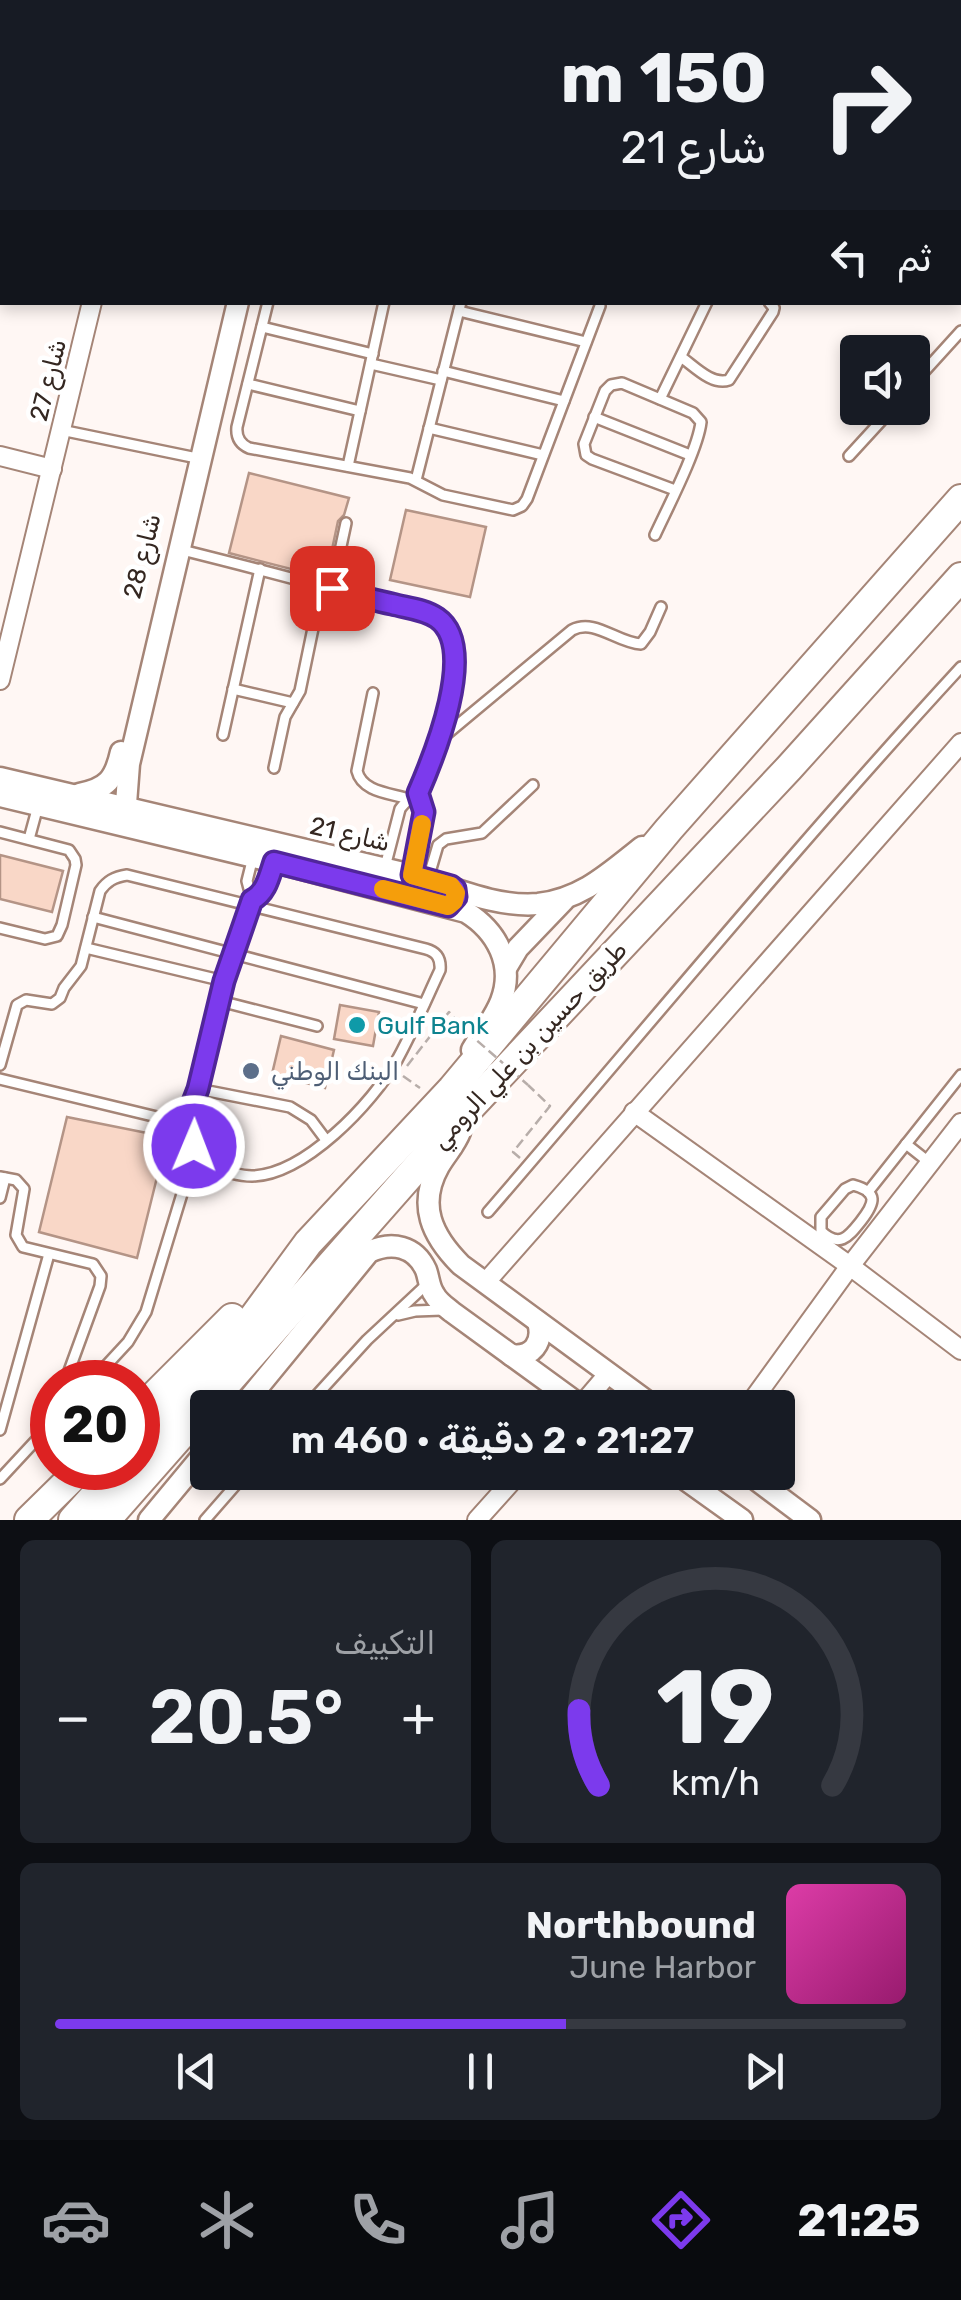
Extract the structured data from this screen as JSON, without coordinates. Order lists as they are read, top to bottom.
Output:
{
  "streets": {
    "highway": ["طريق حسين بن علي الرومي"],
    "street": ["شارع 27", "شارع 28", "شارع 21"]
  },
  "crossings": [
    ["شارع 28", "شارع 21"],
    ["شارع 21", "طريق حسين بن علي الرومي"]
  ],
  "places": ["Gulf Bank", "البنك الوطني"],
  "page": {
    "turn": ["150 m", "شارع 21"],
    "then": "ثم",
    "limit": "20",
    "trip": "21:27 · 2 دقيقة · 460 m",
    "tile": "التكييف",
    "heat": ["−", "20.5°", "+"],
    "song": ["Northbound", "June Harbor"],
    "tabs": "21:25",
    "gauge": ["19", "km/h"]
  }
}
